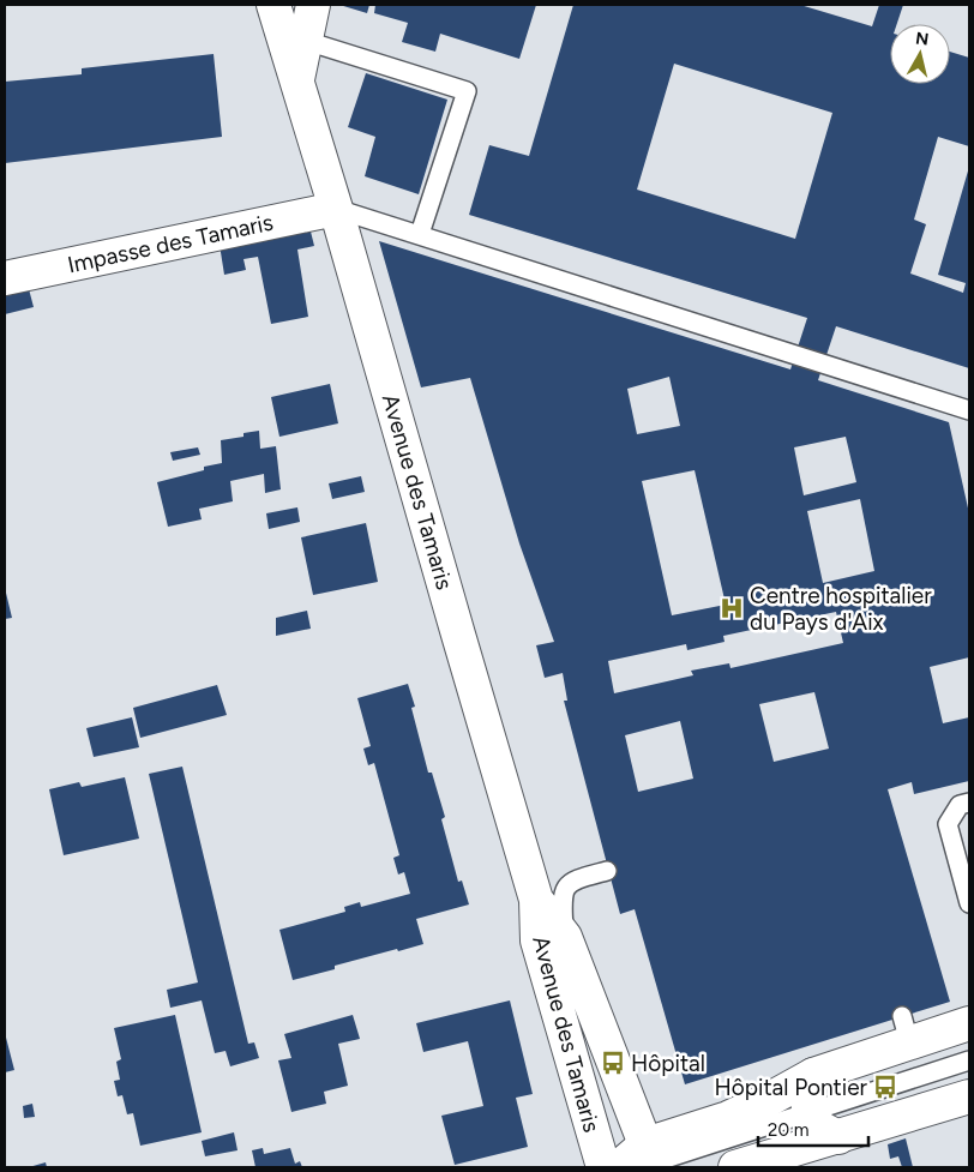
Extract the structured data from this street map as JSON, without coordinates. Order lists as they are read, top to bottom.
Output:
{
  "streets": {
    "street": ["Impasse des Tamaris", "Avenue des Tamaris"]
  },
  "crossings": [
    ["Impasse des Tamaris", "Avenue des Tamaris"]
  ],
  "places": {
    "hospital": ["Centre hospitalier du Pays d'Aix"],
    "bus stop": ["Hôpital", "Hôpital Pontier"]
  },
  "scale_bar": "20 m",
  "north": "top"
}
